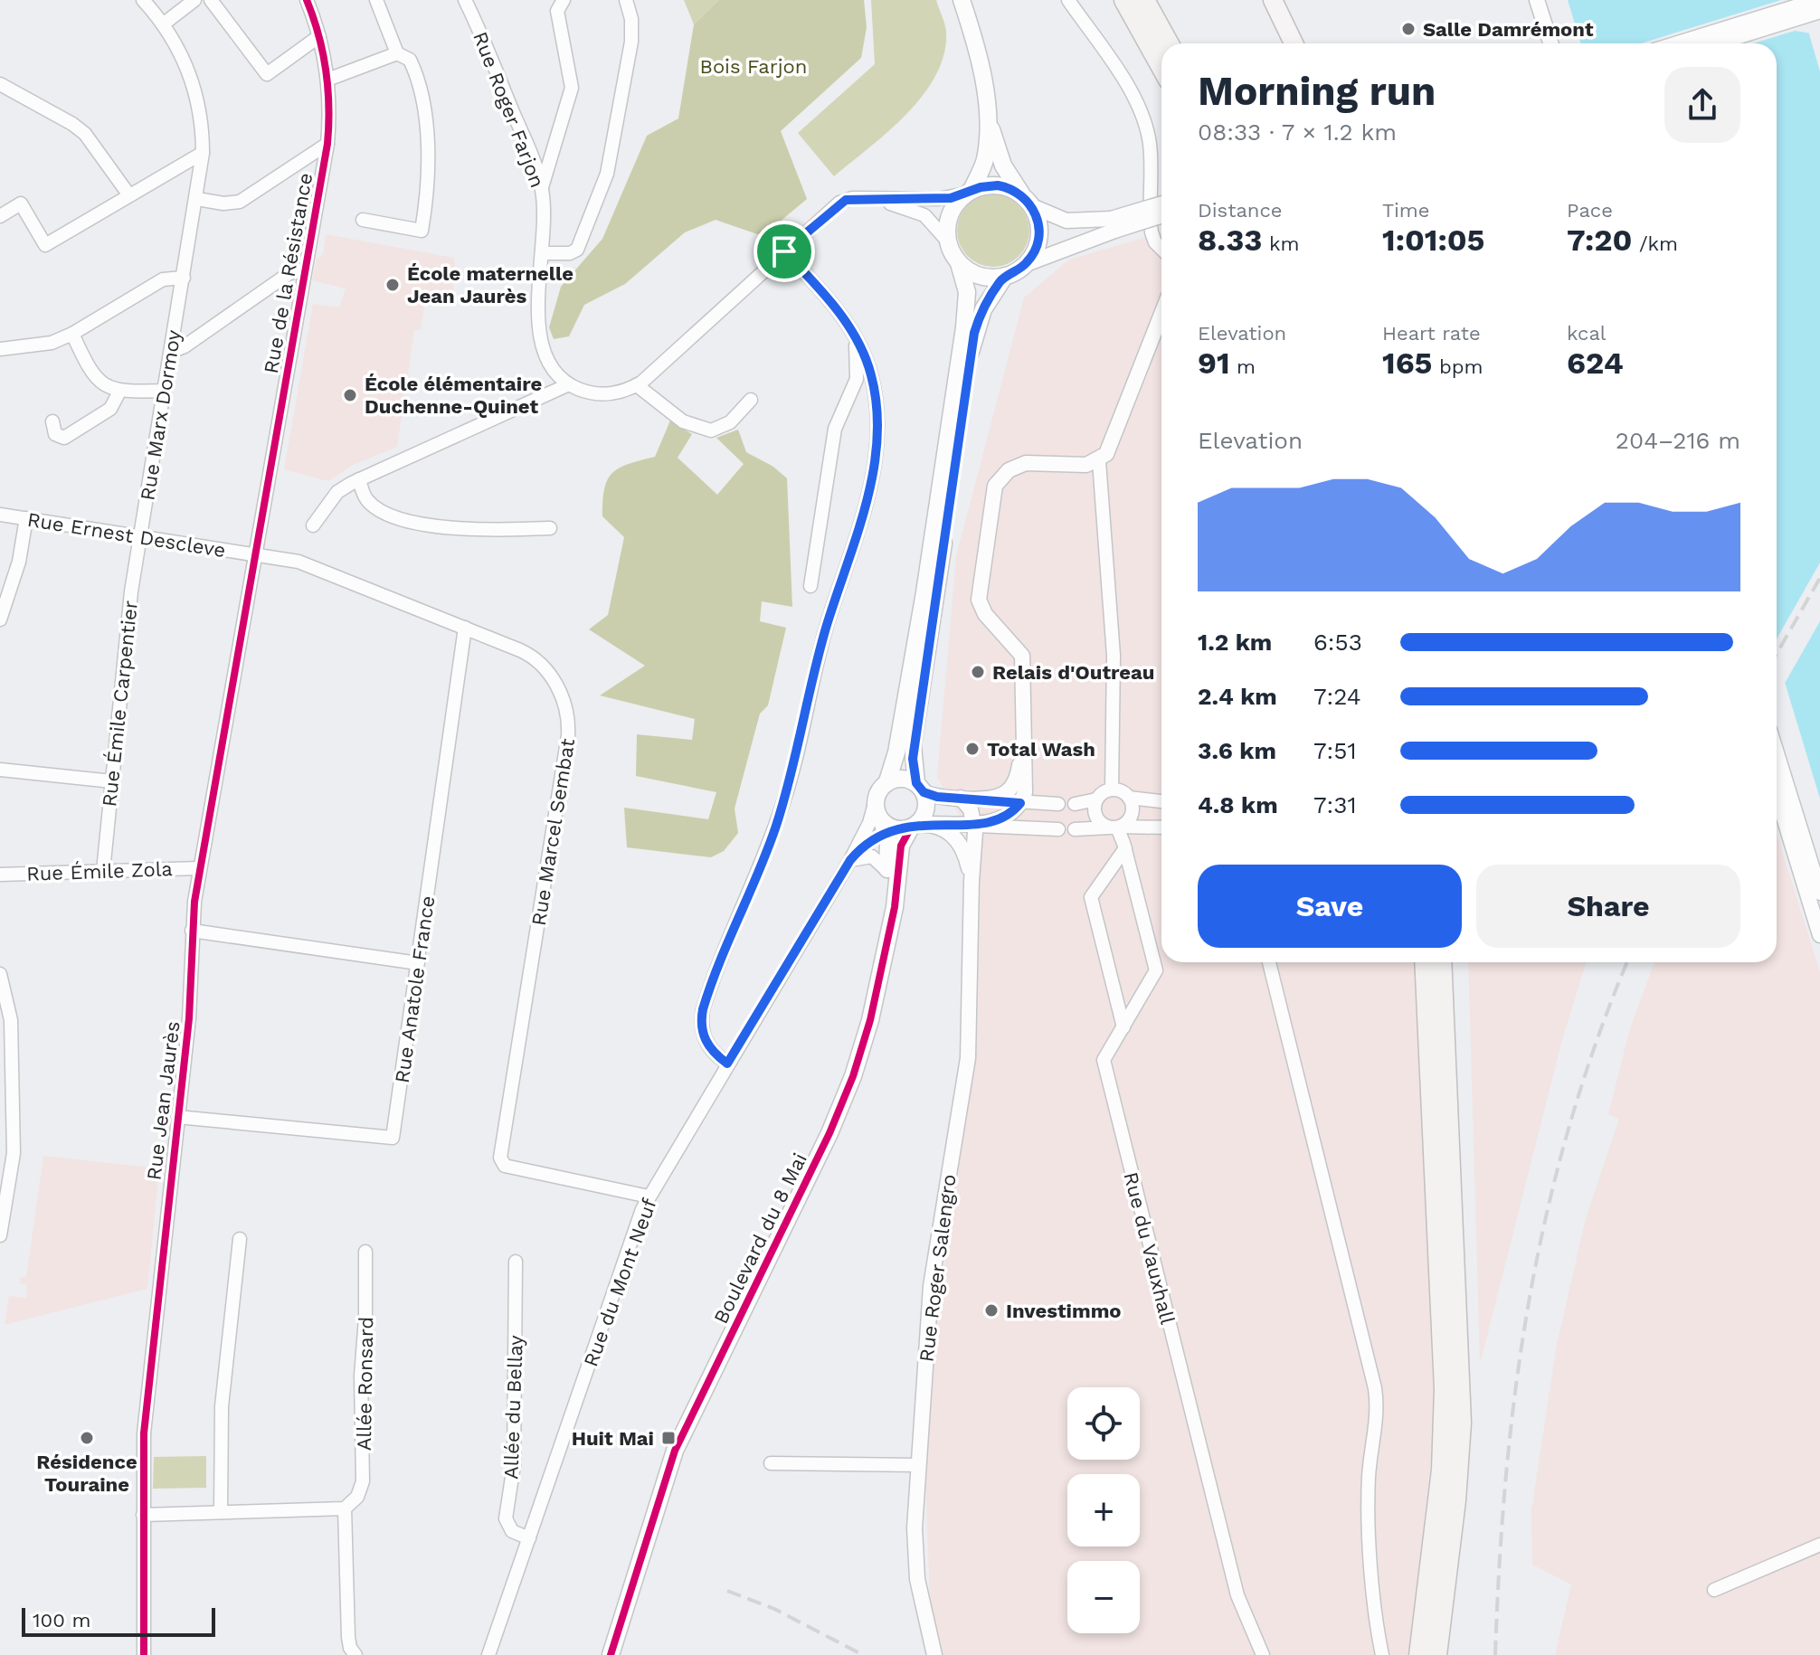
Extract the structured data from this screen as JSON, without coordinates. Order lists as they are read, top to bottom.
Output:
{
  "streets": {
    "main road": ["Boulevard du 8 Mai"],
    "street": [
      "Rue Roger Farjon",
      "Rue de la Résistance",
      "Rue Marx Dormoy",
      "Rue Ernest Descleve",
      "Rue Émile Carpentier",
      "Rue Marcel Sembat",
      "Rue Émile Zola",
      "Rue Anatole France",
      "Rue Jean Jaurès",
      "Rue du Vauxhall",
      "Rue Roger Salengro",
      "Rue du Mont Neuf",
      "Allée Ronsard",
      "Allée du Bellay"
    ]
  },
  "crossings": [
    ["Rue de la Résistance", "Rue Ernest Descleve"],
    ["Rue de la Résistance", "Rue Marcel Sembat"],
    ["Rue de la Résistance", "Rue Jean Jaurès"],
    ["Rue Marx Dormoy", "Rue Ernest Descleve"],
    ["Rue Marx Dormoy", "Rue Émile Carpentier"],
    ["Rue Ernest Descleve", "Rue Émile Carpentier"],
    ["Rue Ernest Descleve", "Rue Marcel Sembat"],
    ["Rue Ernest Descleve", "Rue Jean Jaurès"],
    ["Rue Émile Carpentier", "Rue Émile Zola"],
    ["Rue Marcel Sembat", "Rue Anatole France"],
    ["Rue Marcel Sembat", "Rue Jean Jaurès"],
    ["Rue Marcel Sembat", "Rue du Mont Neuf"],
    ["Rue Émile Zola", "Rue Jean Jaurès"],
    ["Rue Anatole France", "Rue Jean Jaurès"],
    ["Boulevard du 8 Mai", "Rue Roger Salengro"],
    ["Boulevard du 8 Mai", "Rue du Mont Neuf"],
    ["Rue Roger Salengro", "Rue du Mont Neuf"],
    ["Rue du Mont Neuf", "Allée du Bellay"]
  ],
  "parks": ["Bois Farjon"],
  "places": {
    "other": [
      "Salle Damrémont",
      "École maternelle Jean Jaurès",
      "École élémentaire Duchenne-Quinet",
      "Relais d'Outreau",
      "Total Wash",
      "Investimmo",
      "Résidence Touraine"
    ],
    "transit": ["Huit Mai"]
  },
  "scale_bar": "100 m",
  "page": {
    "heading": ["Morning run", "08:33 · 7 × 1.2 km"],
    "stats": [
      ["Distance", "8.33 km"],
      ["Time", "1:01:05"],
      ["Pace", "7:20 /km"],
      ["Elevation", "91 m"],
      ["Heart rate", "165 bpm"],
      ["kcal", "624"]
    ],
    "chart": ["Elevation", "204–216 m"],
    "list": [
      {
        "name": "1.2 km",
        "note": "6:53"
      },
      {
        "name": "2.4 km",
        "note": "7:24"
      },
      {
        "name": "3.6 km",
        "note": "7:51"
      },
      {
        "name": "4.8 km",
        "note": "7:31"
      }
    ],
    "buttons": ["Save", "Share"],
    "map_buttons": ["+", "−"],
    "scale": "100 m"
  }
}
